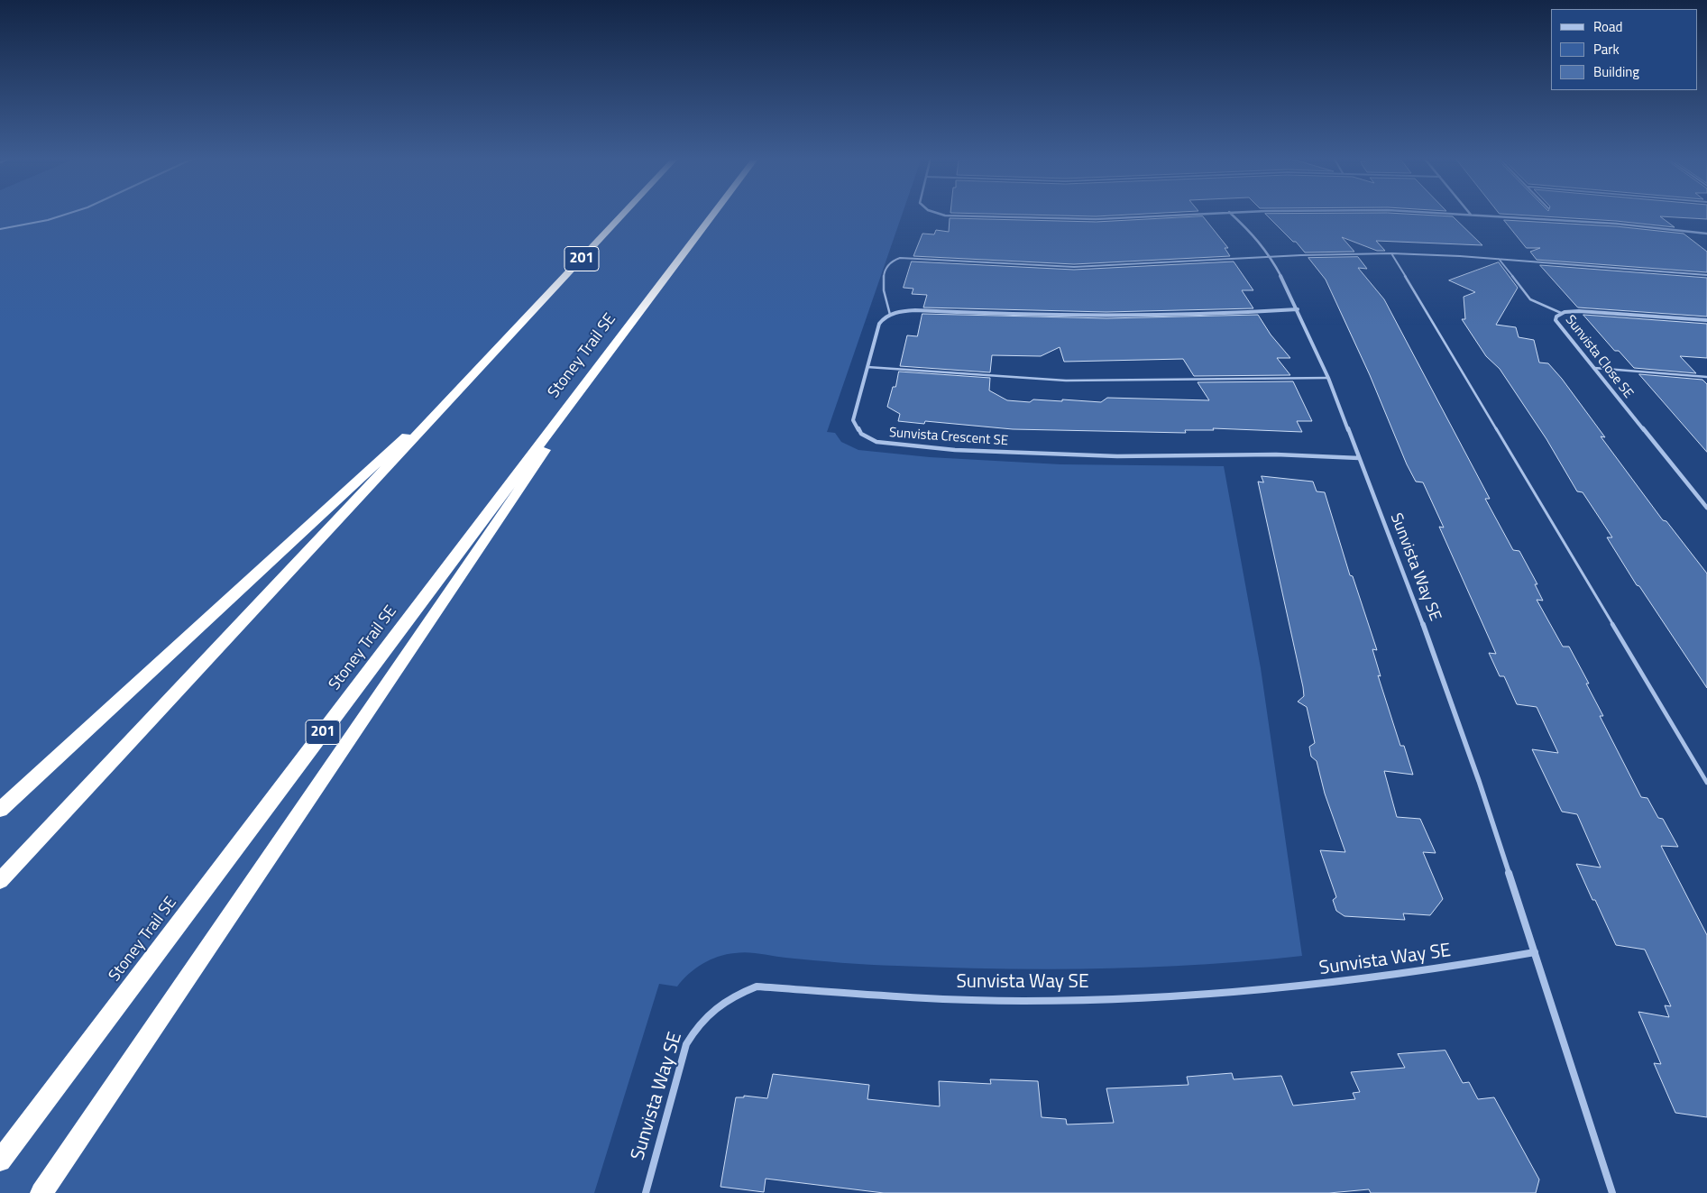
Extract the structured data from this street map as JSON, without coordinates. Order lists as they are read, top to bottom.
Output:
{
  "streets": {
    "highway": ["201", "Stoney Trail SE"],
    "street": ["Sunvista Close SE", "Sunvista Crescent SE", "Sunvista Way SE"]
  },
  "crossings": [
    ["Sunvista Crescent SE", "Sunvista Way SE"]
  ],
  "legend": ["Road", "Park", "Building"]
}
